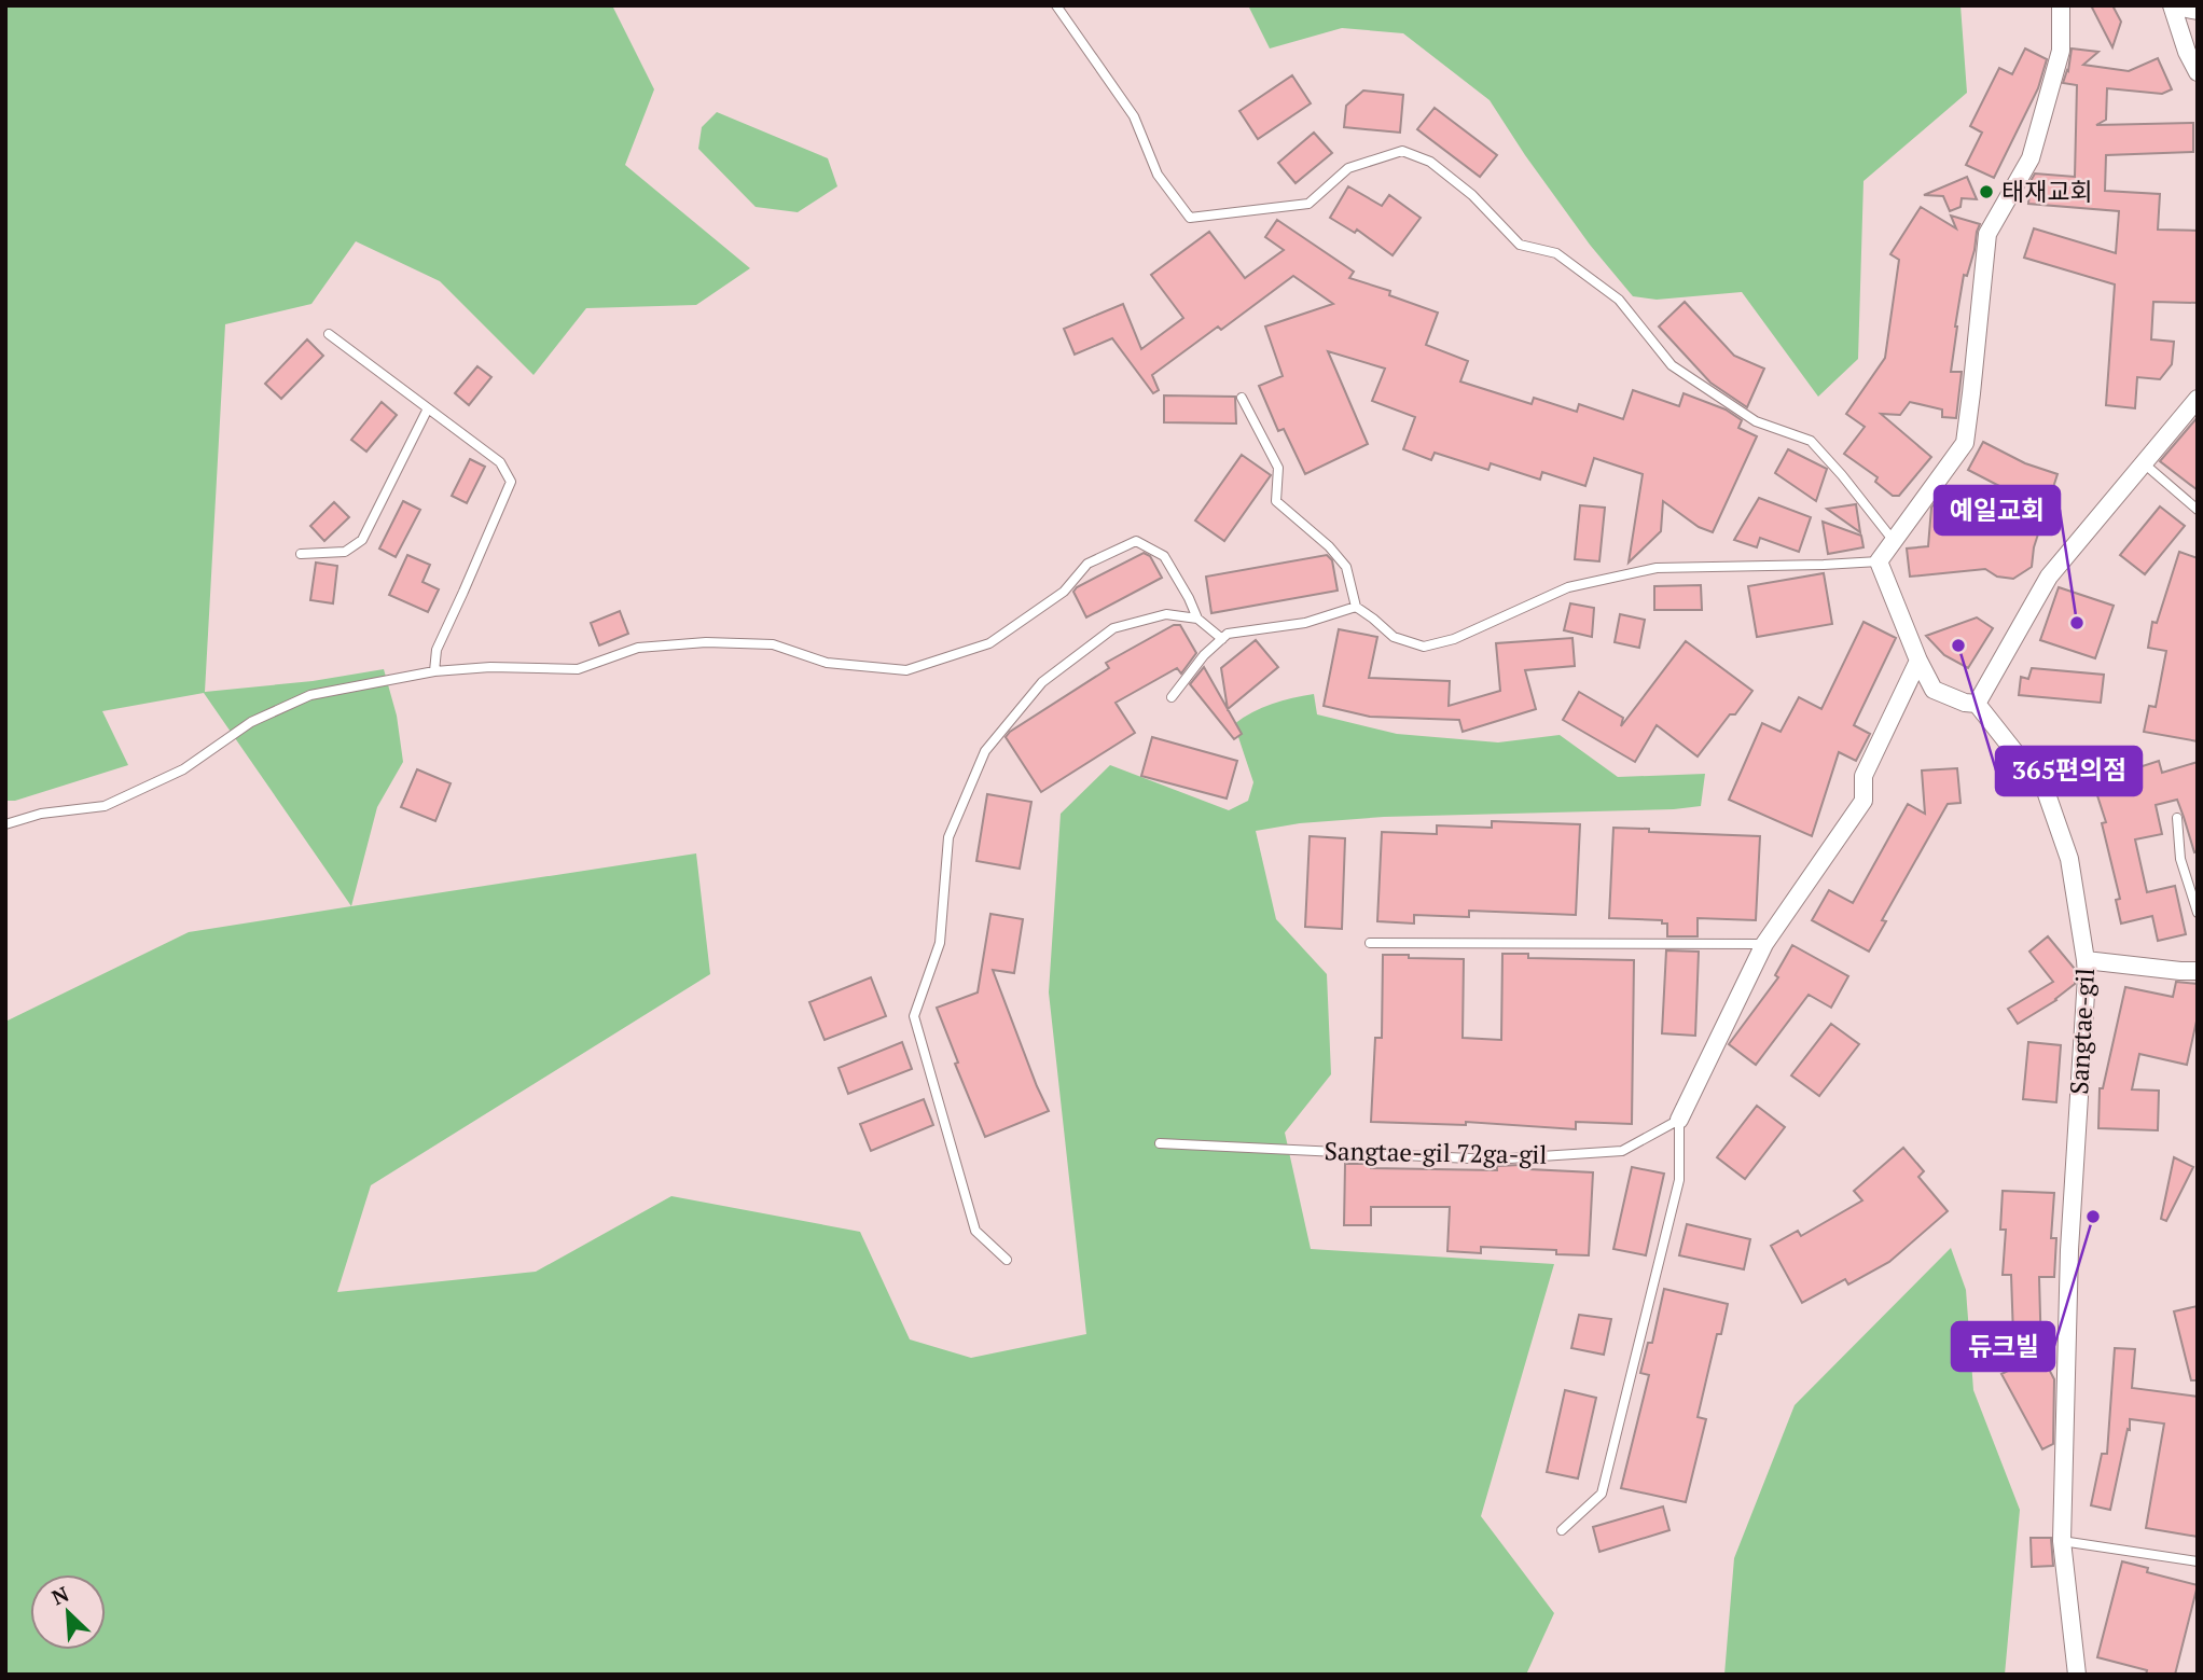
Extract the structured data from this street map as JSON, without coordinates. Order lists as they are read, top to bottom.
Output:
{
  "streets": {
    "street": ["Sangtae-gil"],
    "lane": ["Sangtae-gil 72ga-gil"]
  },
  "places": [
    "태재교회",
    "예일교회",
    "365편의점",
    "듀크빌"
  ],
  "north": "top left"
}
